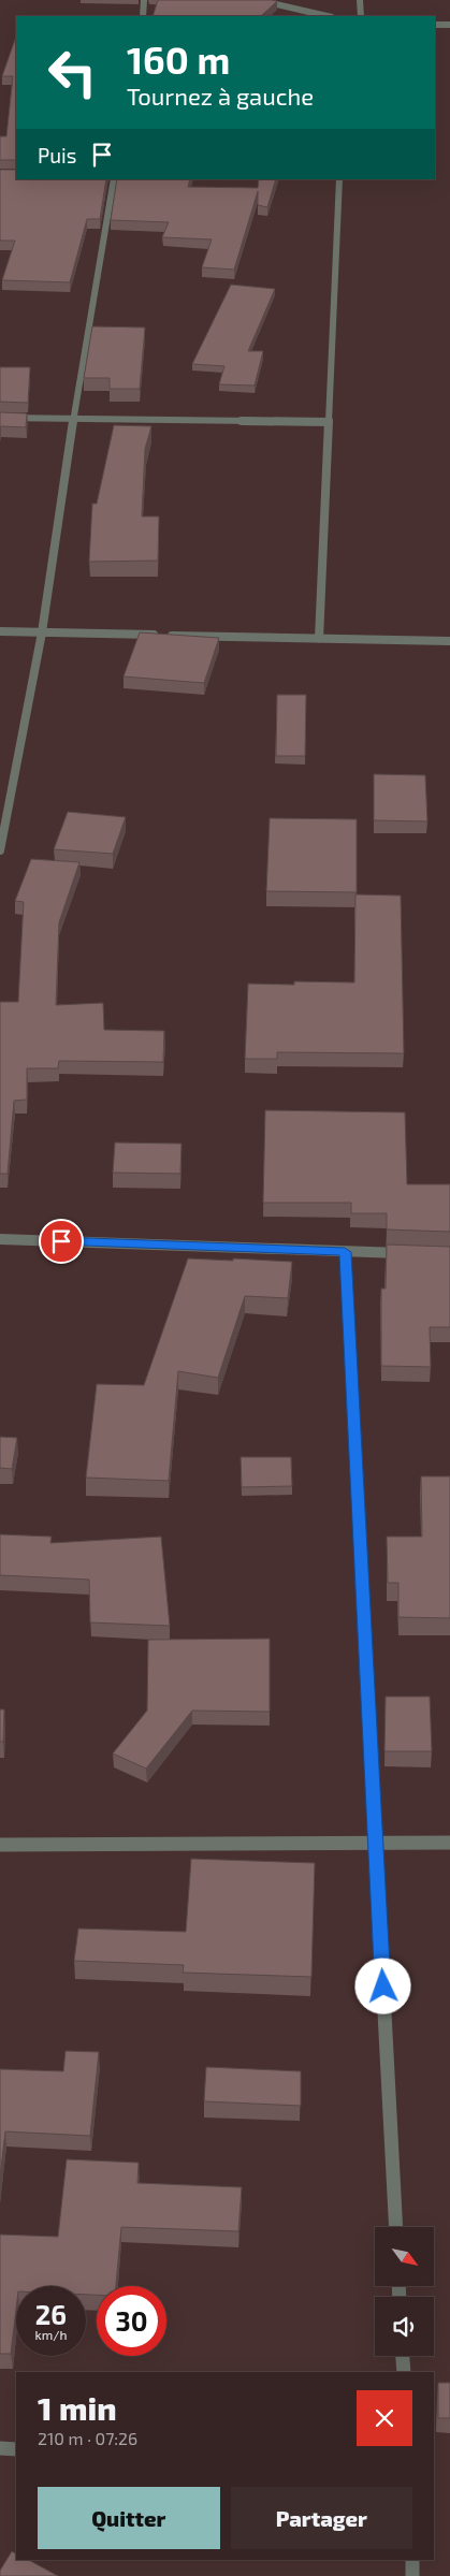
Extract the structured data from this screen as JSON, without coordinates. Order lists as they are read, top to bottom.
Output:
{
  "north": "bottom right",
  "page": {
    "turn": ["160 m", "Tournez à gauche"],
    "then": "Puis",
    "speed": "26 km/h",
    "limit": "30",
    "heading": ["1 min", "210 m · 07:26"],
    "buttons": ["Quitter", "Partager"]
  }
}
